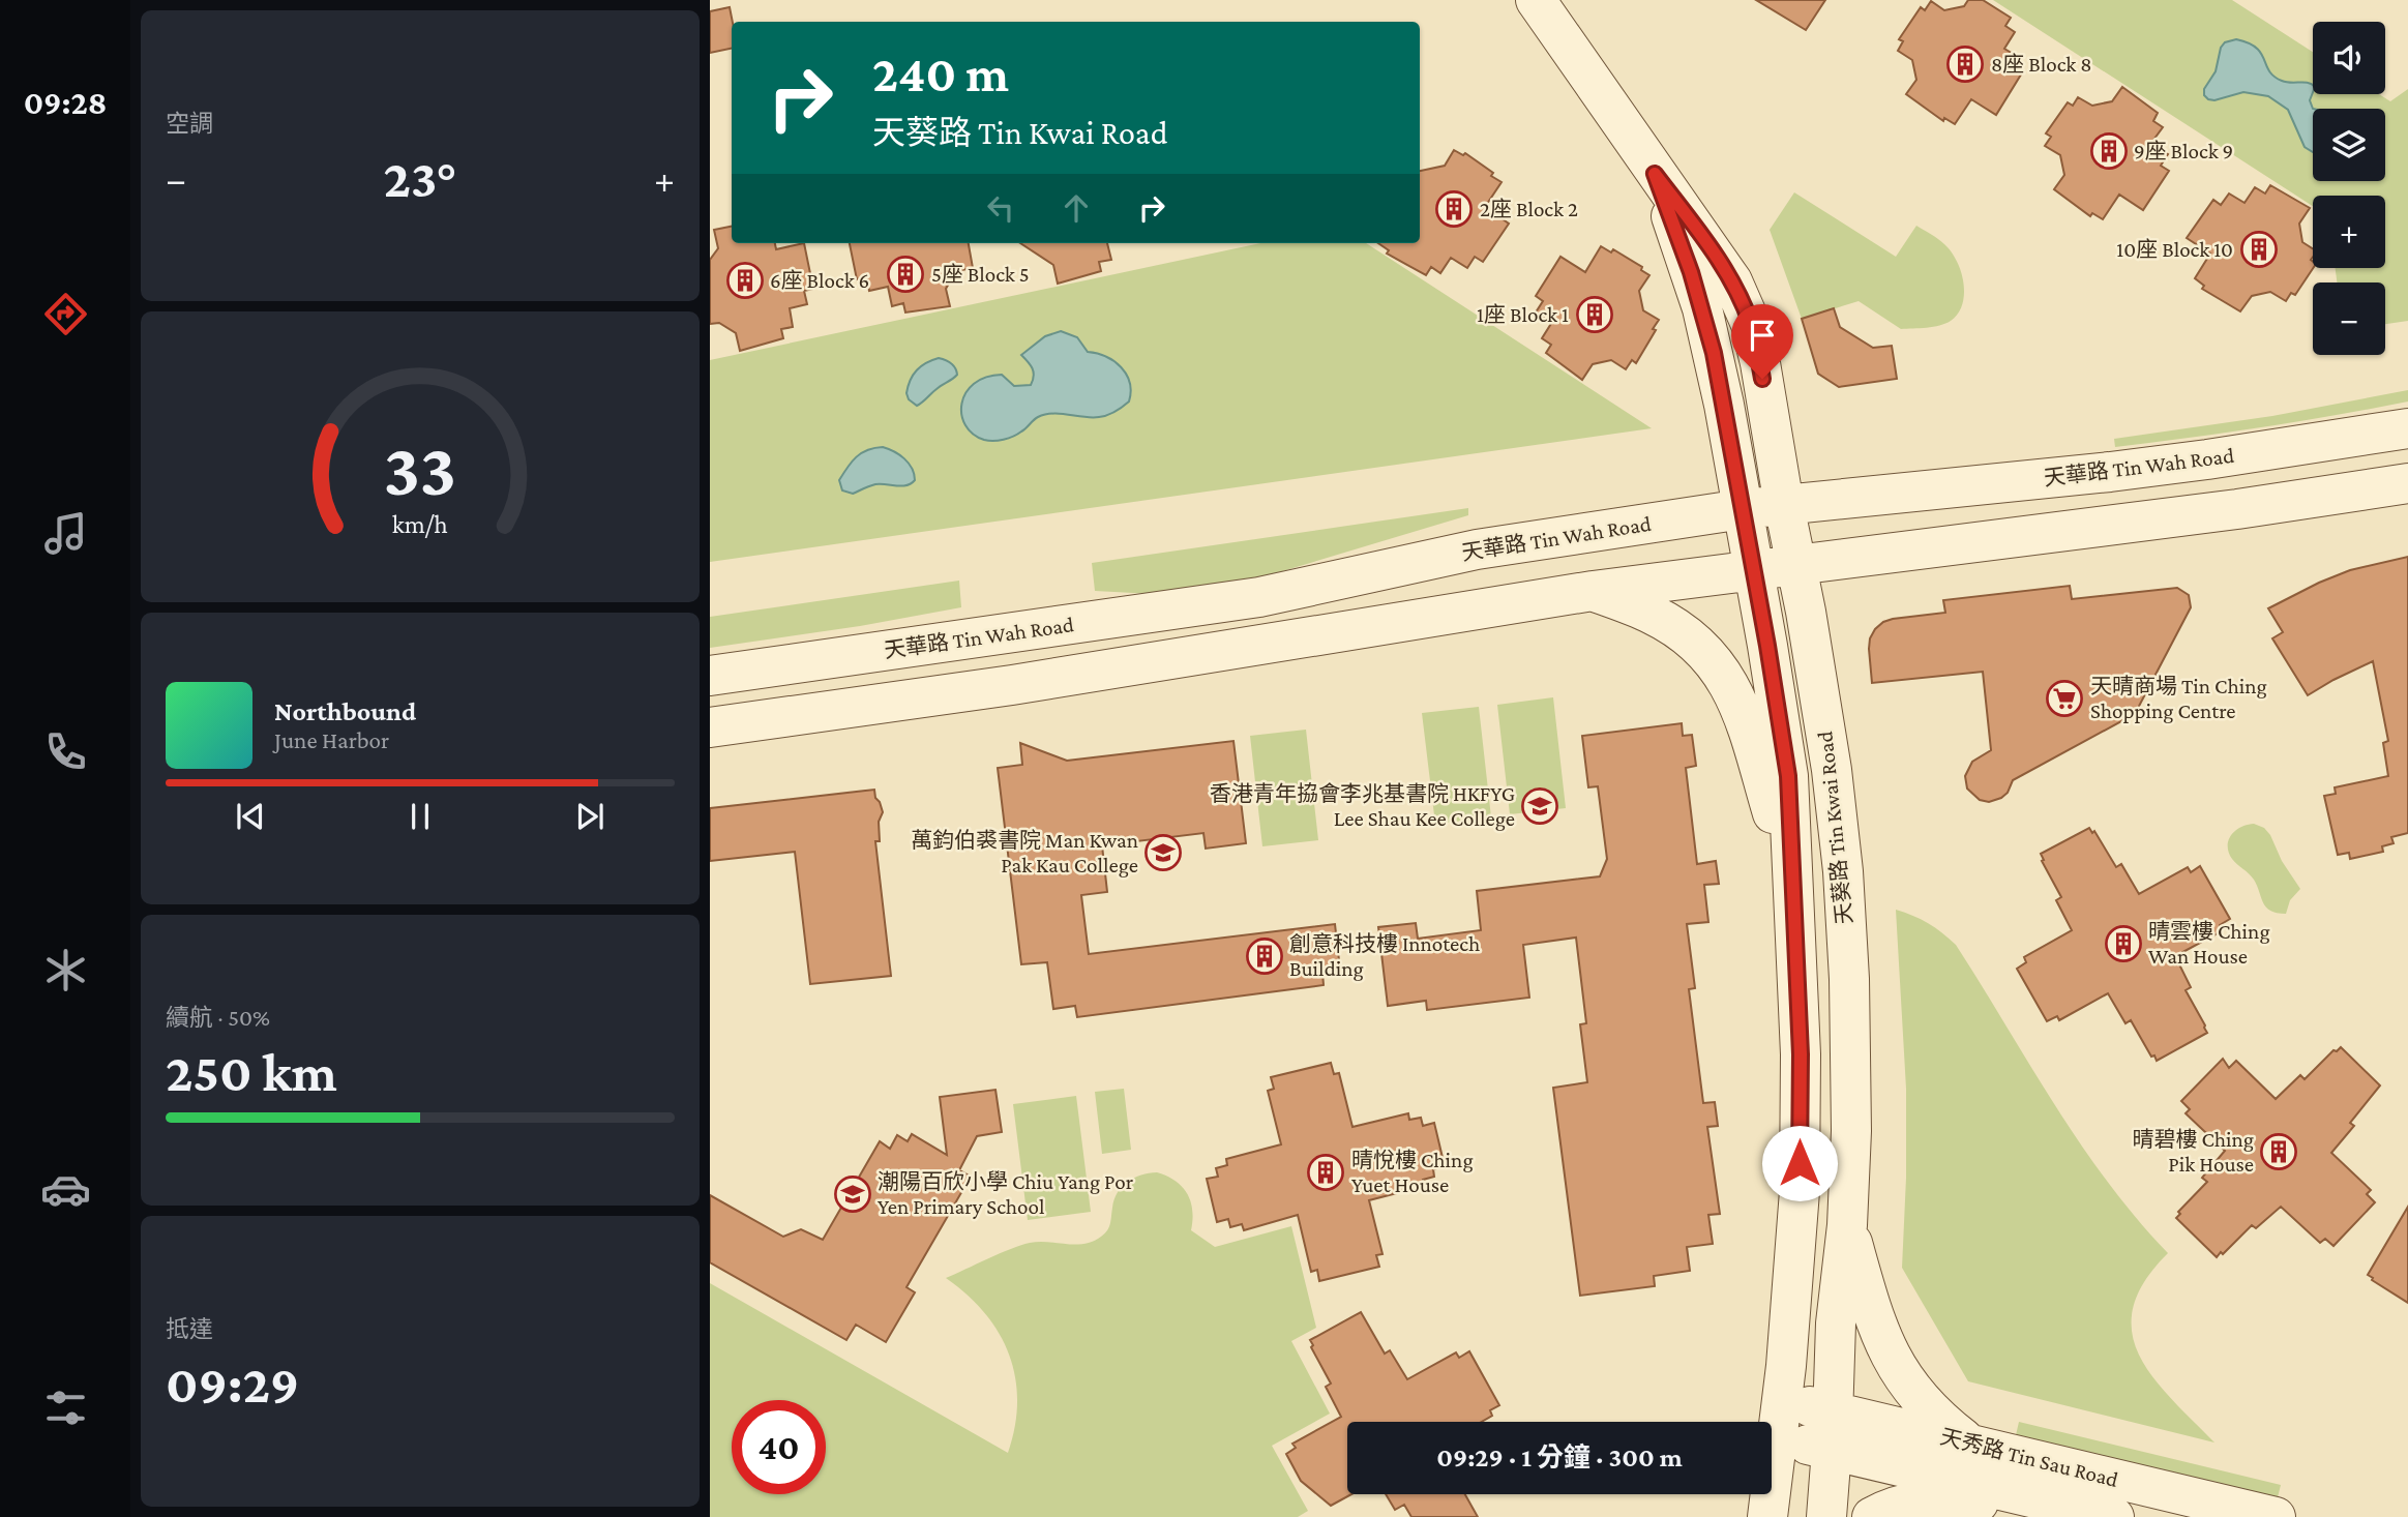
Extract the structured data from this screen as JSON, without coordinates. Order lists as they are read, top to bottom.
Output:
{
  "streets": {
    "street": ["天華路 Tin Wah Road", "天葵路 Tin Kwai Road", "天秀路 Tin Sau Road"]
  },
  "crossings": [
    ["天華路 Tin Wah Road", "天葵路 Tin Kwai Road"],
    ["天葵路 Tin Kwai Road", "天秀路 Tin Sau Road"]
  ],
  "places": {
    "building": [
      "8座 Block 8",
      "9座 Block 9",
      "2座 Block 2",
      "10座 Block 10",
      "5座 Block 5",
      "6座 Block 6",
      "1座 Block 1",
      "晴雲樓 Ching Wan House",
      "創意科技樓 Innotech Building",
      "晴碧樓 Ching Pik House",
      "晴悅樓 Ching Yuet House"
    ],
    "supermarket": ["天晴商場 Tin Ching Shopping Centre"],
    "school or university": ["香港青年拹會李兆基書院 HKFYG Lee Shau Kee College", "萬鈞伯裘書院 Man Kwan Pak Kau College", "潮陽百欣小學 Chiu Yang Por Yen Primary School"]
  },
  "page": {
    "tabs": "09:28",
    "tile": [
      "空調",
      ["續航 · 50%", "250 km"],
      ["抵達", "09:29"]
    ],
    "map_buttons": ["+", "−"],
    "turn": ["240 m", "天葵路 Tin Kwai Road"],
    "heat": ["−", "23°", "+"],
    "song": ["Northbound", "June Harbor"],
    "limit": "40",
    "trip": "09:29 · 1 分鐘 · 300 m",
    "gauge": ["33", "km/h"]
  }
}
